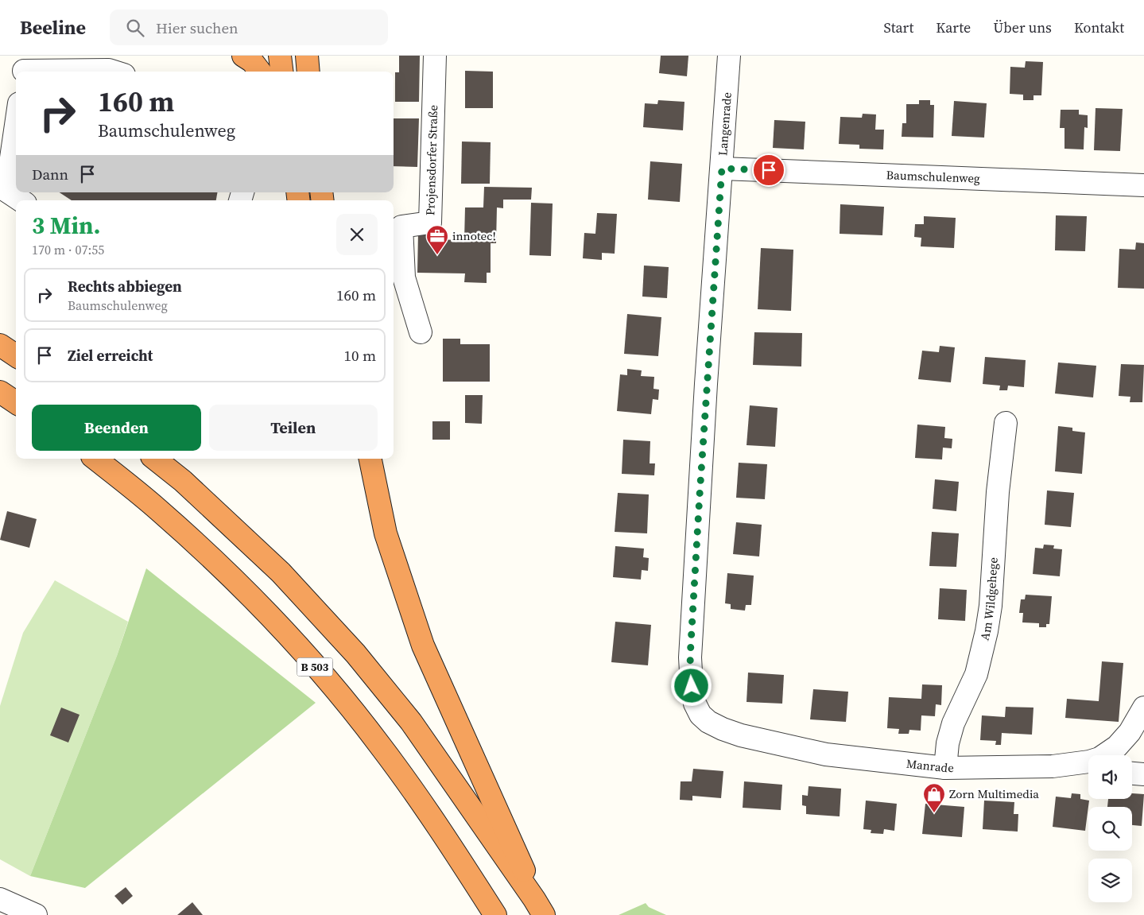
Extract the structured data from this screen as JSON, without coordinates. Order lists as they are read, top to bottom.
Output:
{
  "streets": {
    "highway": ["B 503"],
    "street": [
      "Langenrade",
      "Projensdorfer Straße",
      "Baumschulenweg",
      "Am Wildgehege",
      "Manrade"
    ]
  },
  "crossings": [
    ["Langenrade", "Baumschulenweg"],
    ["Langenrade", "Manrade"],
    ["Am Wildgehege", "Manrade"]
  ],
  "places": {
    "office": ["innotec!"],
    "shop": ["Zorn Multimedia"]
  },
  "page": {
    "header": "Beeline",
    "search": "Hier suchen",
    "nav": [
      "Start",
      "Karte",
      "Über uns",
      "Kontakt"
    ],
    "turn": ["160 m", "Baumschulenweg"],
    "then": "Dann",
    "heading": ["3 Min.", "170 m · 07:55"],
    "list": [
      {
        "name": "Rechts abbiegen",
        "note": "Baumschulenweg",
        "value": "160 m"
      },
      {
        "name": "Ziel erreicht",
        "value": "10 m"
      }
    ],
    "buttons": ["Beenden", "Teilen"]
  }
}
